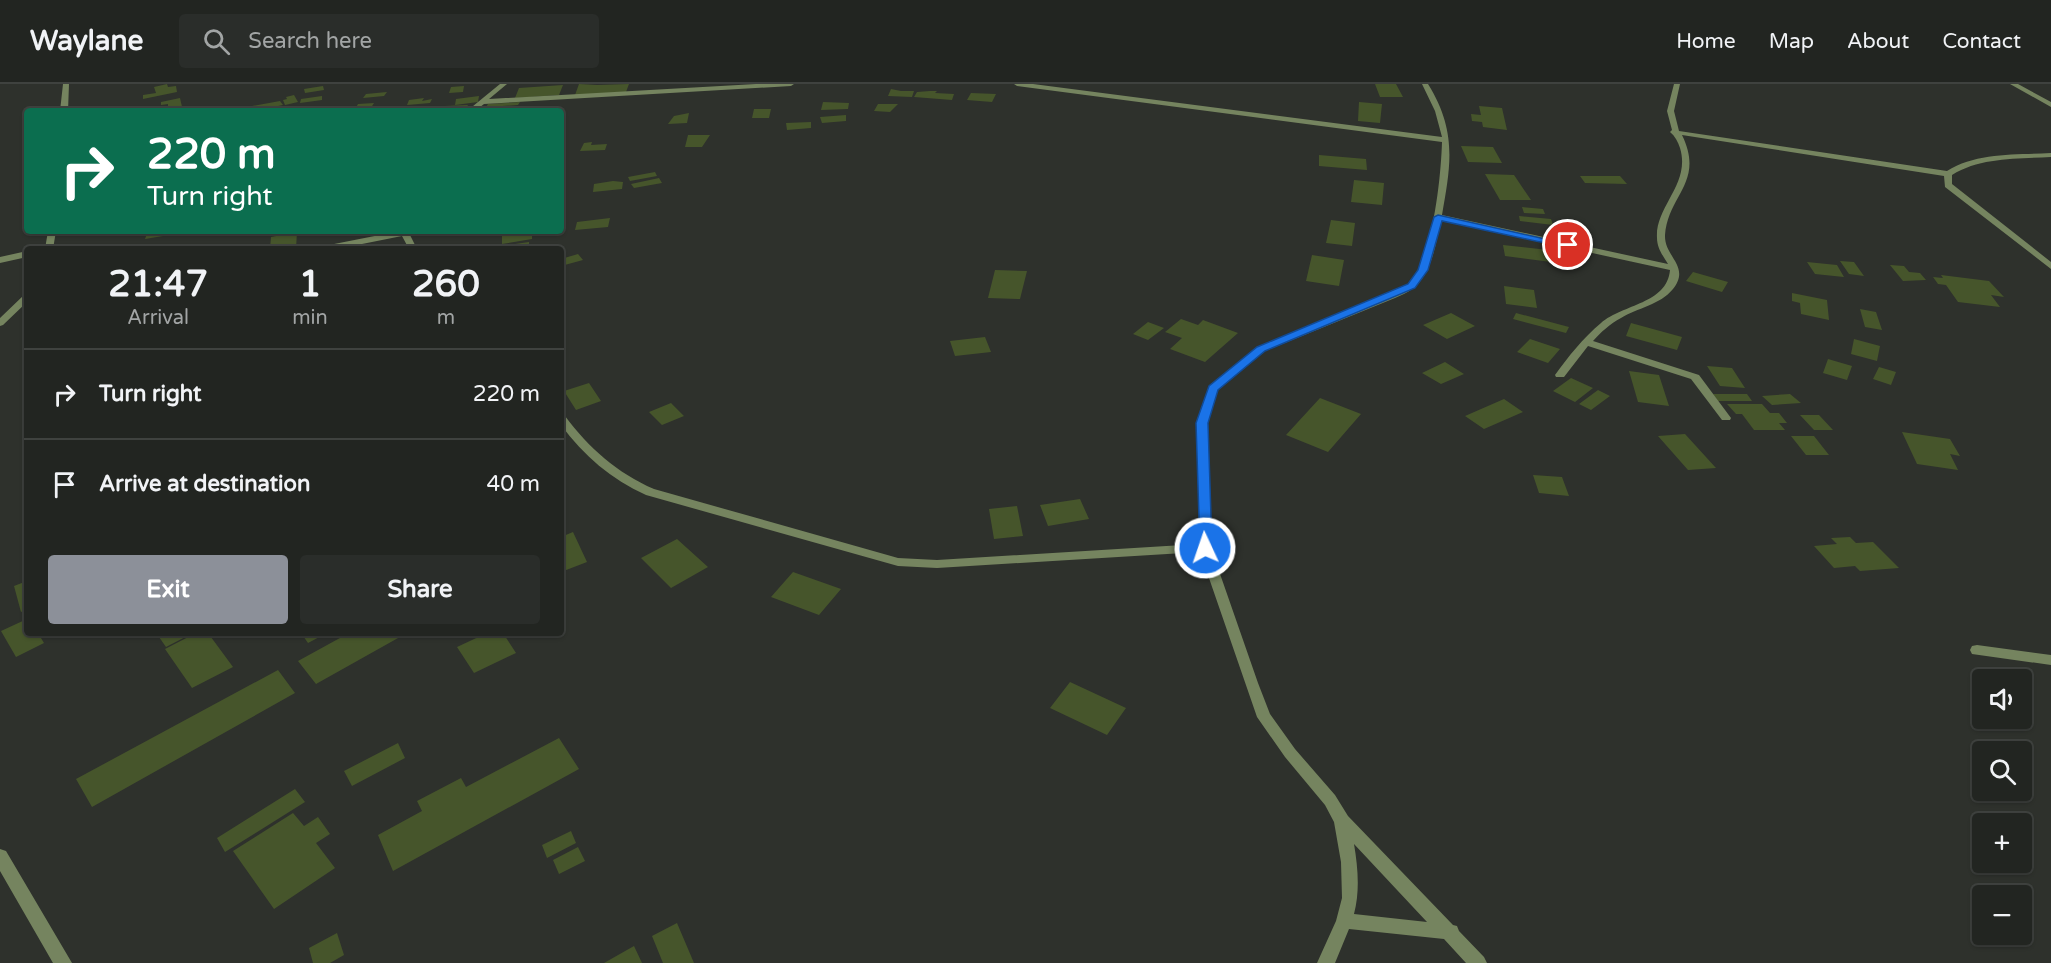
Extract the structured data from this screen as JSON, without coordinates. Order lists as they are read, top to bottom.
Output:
{
  "page": {
    "header": "Waylane",
    "search": "Search here",
    "nav": [
      "Home",
      "Map",
      "About",
      "Contact"
    ],
    "turn": ["220 m", "Turn right"],
    "eta": [
      "21:47",
      "Arrival",
      "1",
      "min",
      "260",
      "m"
    ],
    "list": [
      {
        "name": "Turn right",
        "value": "220 m"
      },
      {
        "name": "Arrive at destination",
        "value": "40 m"
      }
    ],
    "buttons": ["Exit", "Share"],
    "map_buttons": ["+", "−"]
  }
}
